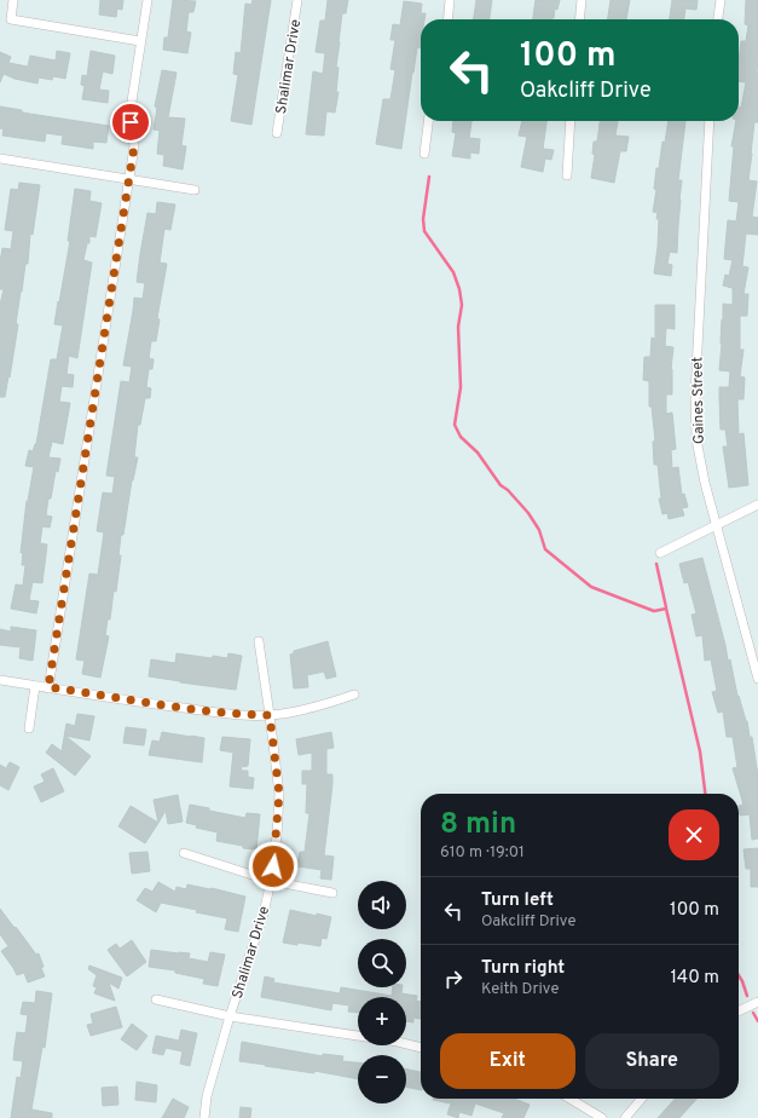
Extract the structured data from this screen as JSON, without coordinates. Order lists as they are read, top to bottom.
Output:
{
  "streets": {
    "street": ["Shalimar Drive", "Gaines Street"]
  },
  "page": {
    "turn": ["100 m", "Oakcliff Drive"],
    "heading": ["8 min", "610 m · 19:01"],
    "list": [
      {
        "name": "Turn left",
        "note": "Oakcliff Drive",
        "value": "100 m"
      },
      {
        "name": "Turn right",
        "note": "Keith Drive",
        "value": "140 m"
      }
    ],
    "map_buttons": ["+", "−"],
    "buttons": ["Exit", "Share"]
  }
}
